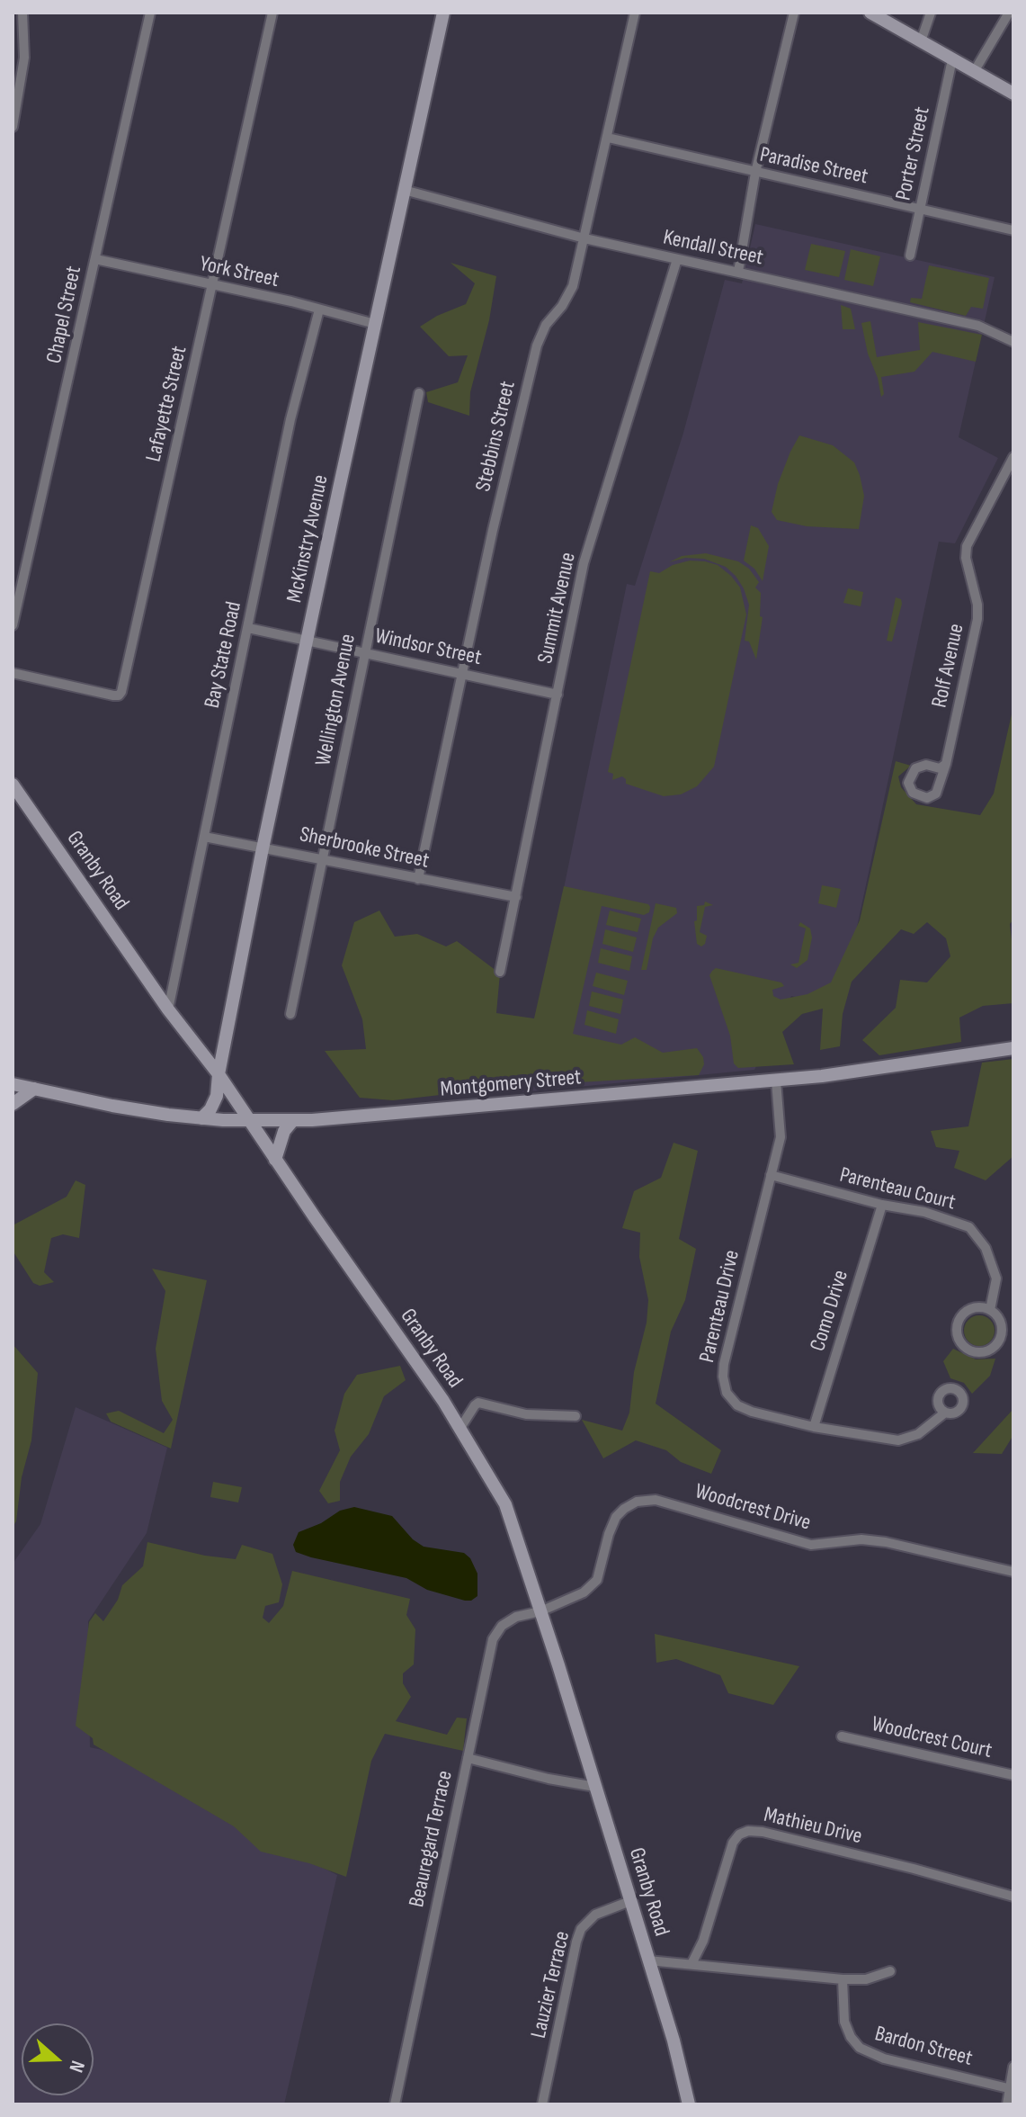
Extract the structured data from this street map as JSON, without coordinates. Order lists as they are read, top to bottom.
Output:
{
  "streets": {
    "main road": ["McKinstry Avenue", "Granby Road", "Montgomery Street"],
    "street": [
      "Porter Street",
      "Paradise Street",
      "Kendall Street",
      "York Street",
      "Chapel Street",
      "Lafayette Street",
      "Stebbins Street",
      "Summit Avenue",
      "Windsor Street",
      "Bay State Road",
      "Rolf Avenue",
      "Wellington Avenue",
      "Sherbrooke Street",
      "Parenteau Court",
      "Parenteau Drive",
      "Como Drive",
      "Woodcrest Drive",
      "Woodcrest Court",
      "Mathieu Drive",
      "Beauregard Terrace",
      "Lauzier Terrace",
      "Bardon Street"
    ]
  },
  "crossings": [
    ["Porter Street", "Paradise Street"],
    ["Paradise Street", "Stebbins Street"],
    ["Kendall Street", "Stebbins Street"],
    ["Kendall Street", "McKinstry Avenue"],
    ["Kendall Street", "Summit Avenue"],
    ["York Street", "Chapel Street"],
    ["York Street", "Lafayette Street"],
    ["York Street", "McKinstry Avenue"],
    ["York Street", "Bay State Road"],
    ["Stebbins Street", "Windsor Street"],
    ["Stebbins Street", "Sherbrooke Street"],
    ["McKinstry Avenue", "Windsor Street"],
    ["McKinstry Avenue", "Sherbrooke Street"],
    ["McKinstry Avenue", "Granby Road"],
    ["McKinstry Avenue", "Montgomery Street"],
    ["Summit Avenue", "Windsor Street"],
    ["Summit Avenue", "Sherbrooke Street"],
    ["Windsor Street", "Bay State Road"],
    ["Windsor Street", "Wellington Avenue"],
    ["Bay State Road", "Sherbrooke Street"],
    ["Bay State Road", "Granby Road"],
    ["Wellington Avenue", "Sherbrooke Street"],
    ["Granby Road", "Montgomery Street"],
    ["Granby Road", "Woodcrest Drive"],
    ["Granby Road", "Beauregard Terrace"],
    ["Granby Road", "Lauzier Terrace"],
    ["Montgomery Street", "Parenteau Drive"],
    ["Parenteau Court", "Parenteau Drive"],
    ["Parenteau Court", "Como Drive"],
    ["Parenteau Drive", "Como Drive"],
    ["Woodcrest Drive", "Beauregard Terrace"]
  ],
  "north": "right"
}
